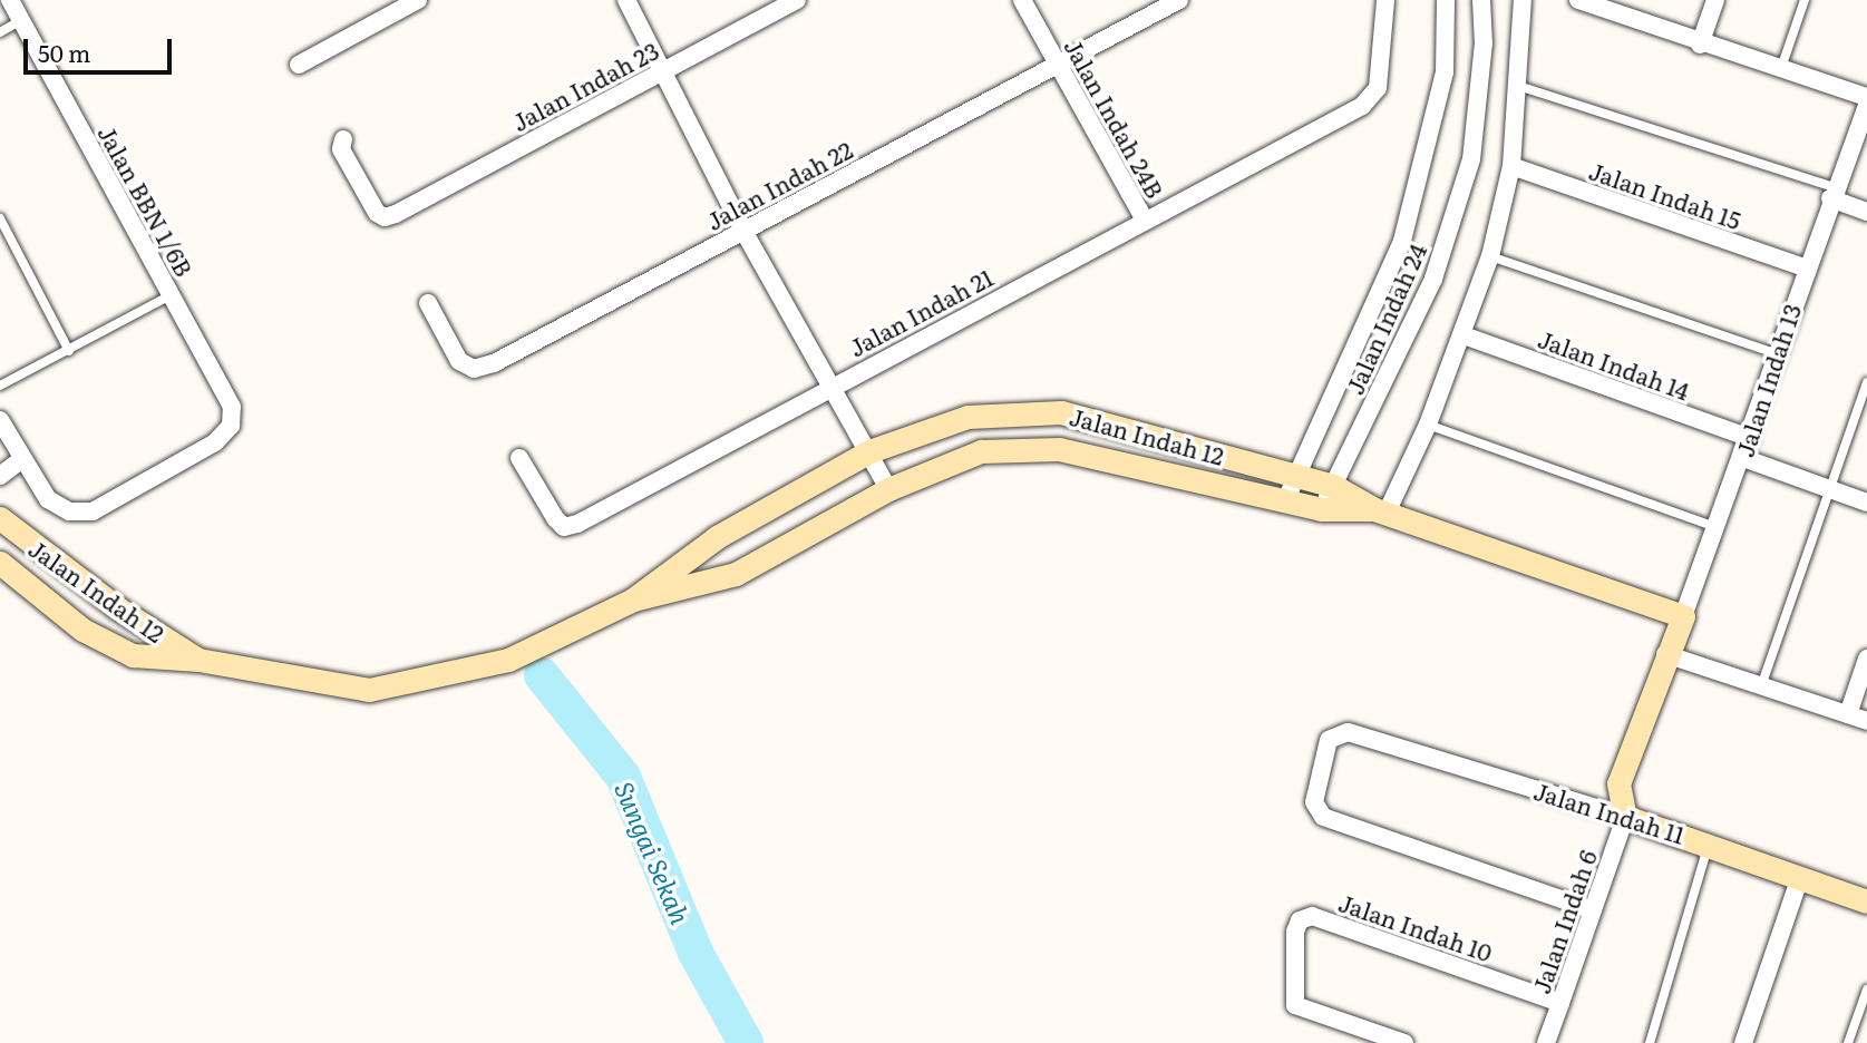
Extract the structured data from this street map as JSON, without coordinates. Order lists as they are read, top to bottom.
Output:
{
  "streets": {
    "street": [
      "Jalan Indah 23",
      "Jalan Indah 24B",
      "Jalan Indah 22",
      "Jalan Indah 15",
      "Jalan BBN 1/6B",
      "Jalan Indah 21",
      "Jalan Indah 24",
      "Jalan Indah 14",
      "Jalan Indah 13",
      "Jalan Indah 12",
      "Jalan Indah 11",
      "Jalan Indah 6",
      "Jalan Indah 10"
    ]
  },
  "crossings": [
    ["Jalan Indah 24B", "Jalan Indah 22"],
    ["Jalan Indah 24B", "Jalan Indah 21"],
    ["Jalan Indah 15", "Jalan Indah 13"],
    ["Jalan Indah 24", "Jalan Indah 12"],
    ["Jalan Indah 14", "Jalan Indah 13"],
    ["Jalan Indah 13", "Jalan Indah 12"],
    ["Jalan Indah 13", "Jalan Indah 11"],
    ["Jalan Indah 13", "Jalan Indah 6"],
    ["Jalan Indah 11", "Jalan Indah 6"],
    ["Jalan Indah 6", "Jalan Indah 10"]
  ],
  "water": ["Sungai Sekah"],
  "scale_bar": "50 m"
}
